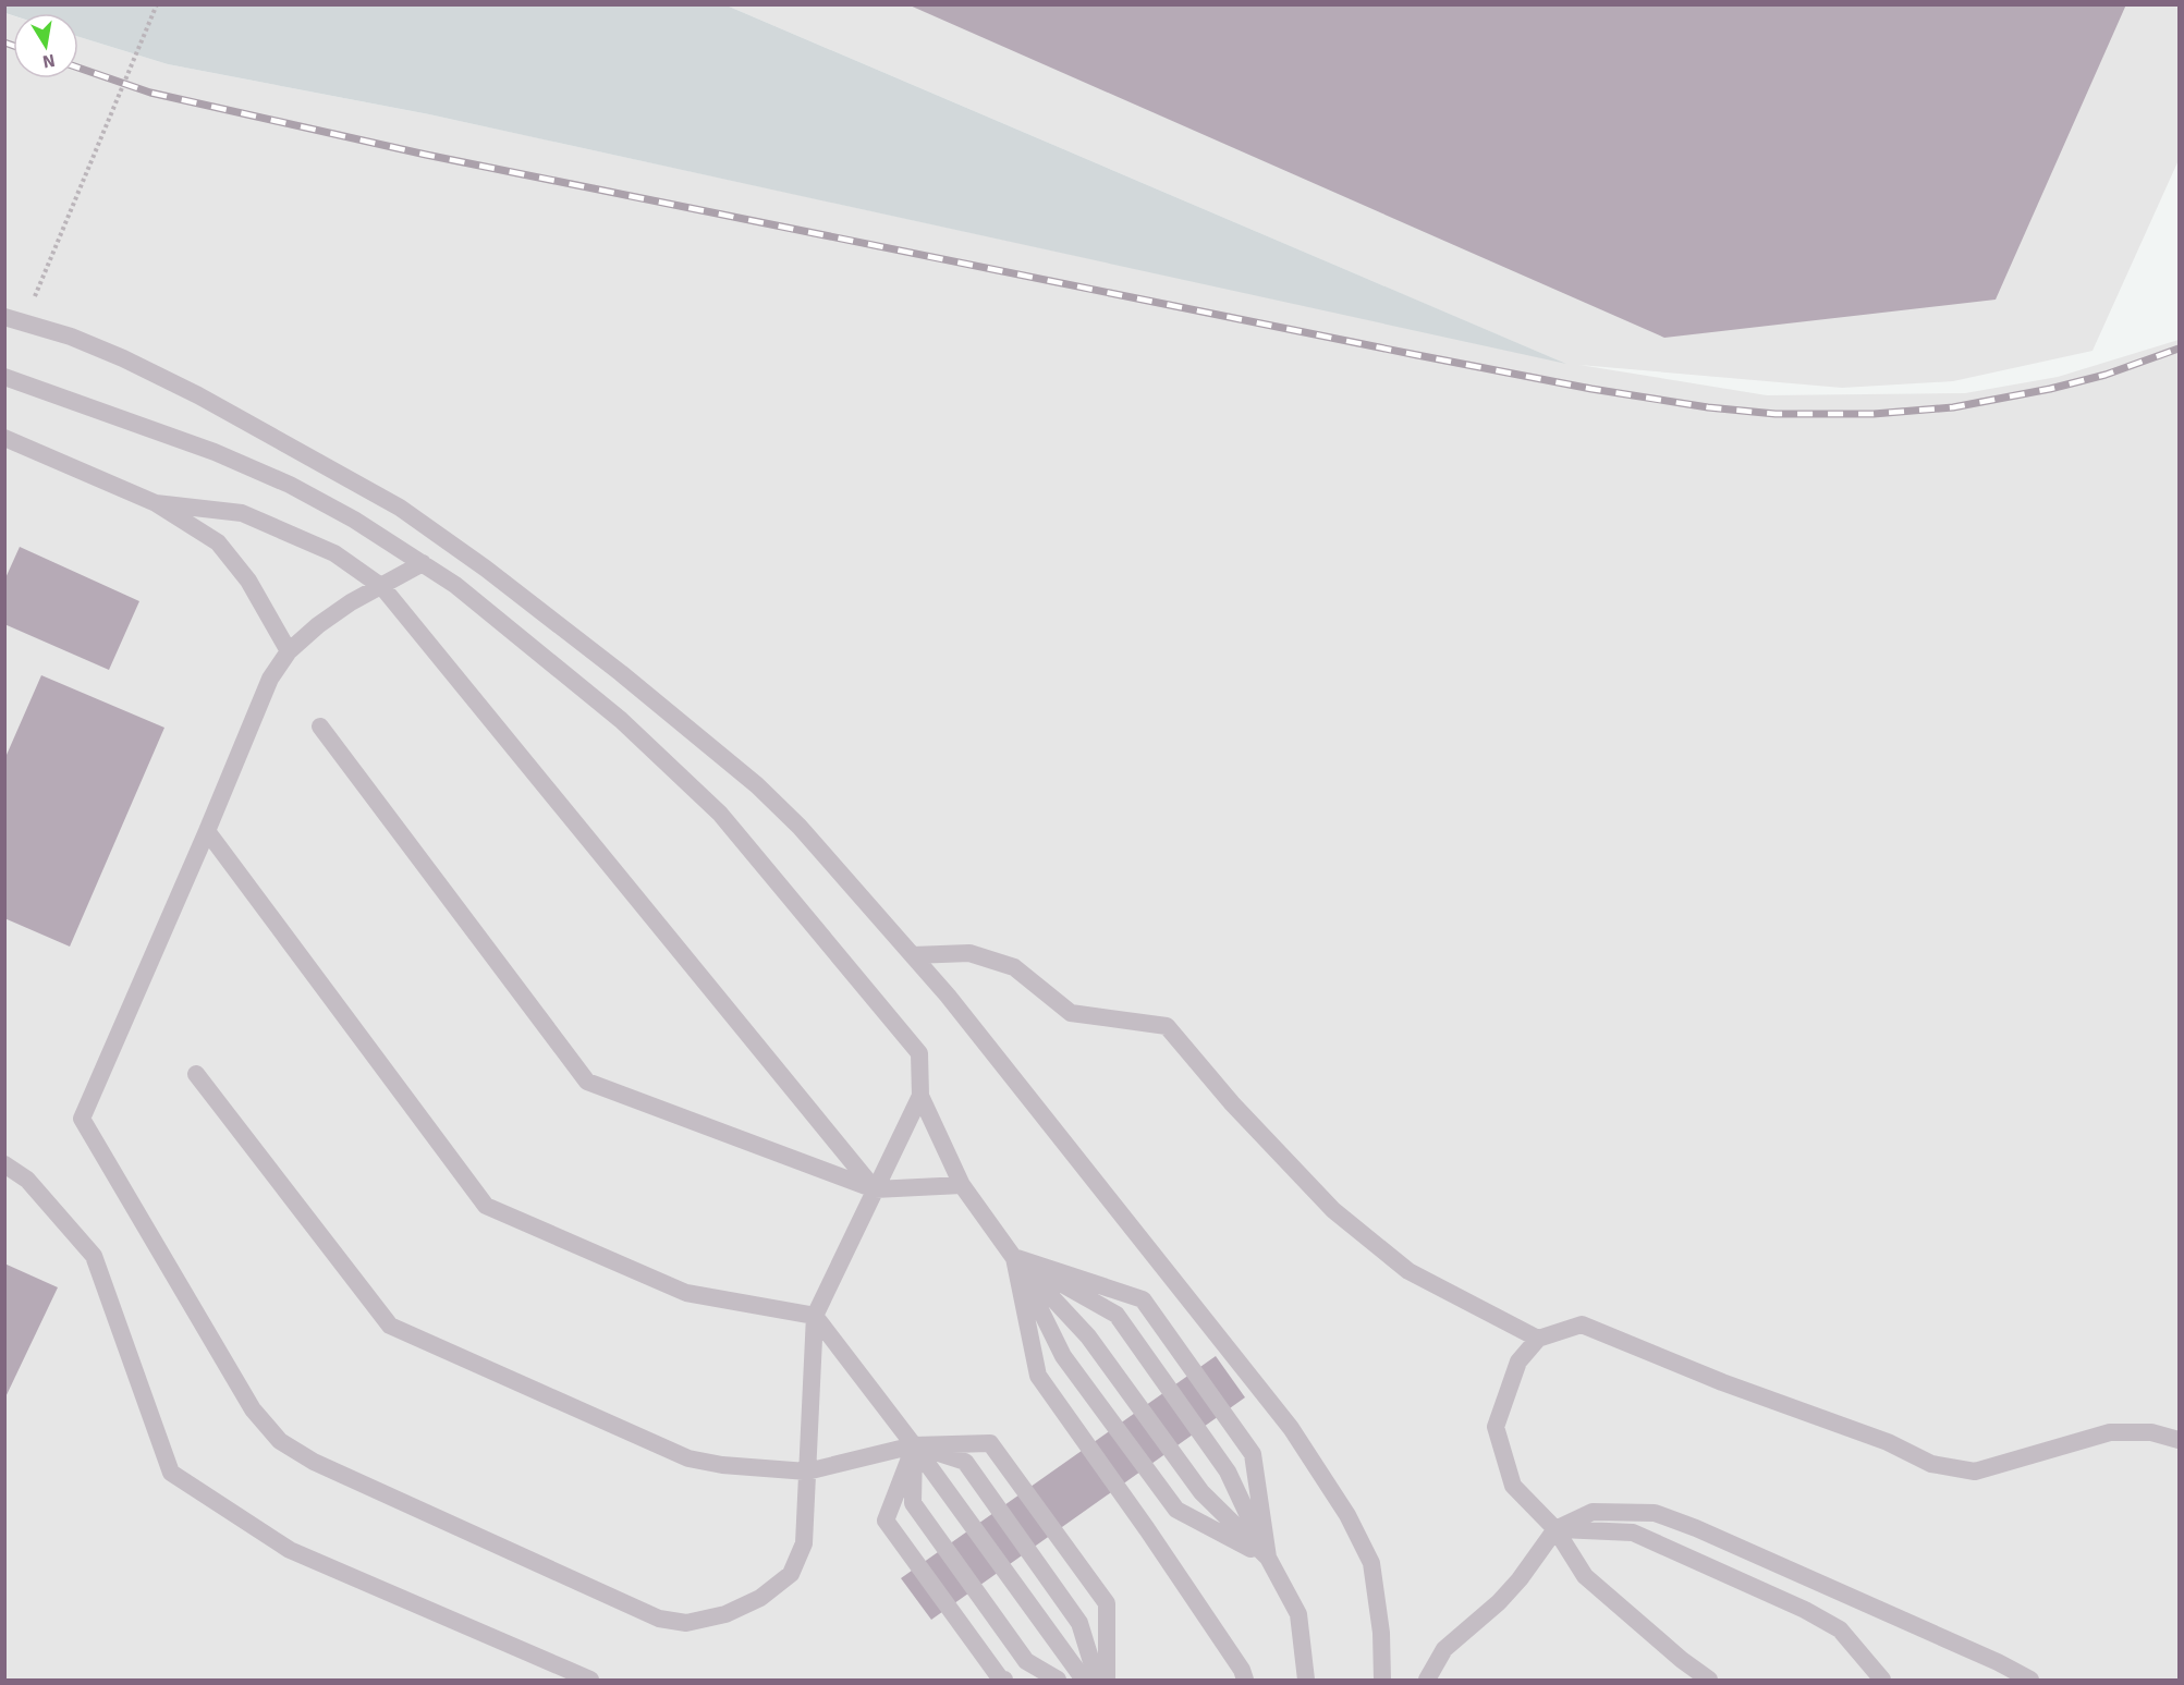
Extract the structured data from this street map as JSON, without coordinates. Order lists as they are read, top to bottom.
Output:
{
  "north": "bottom"
}
